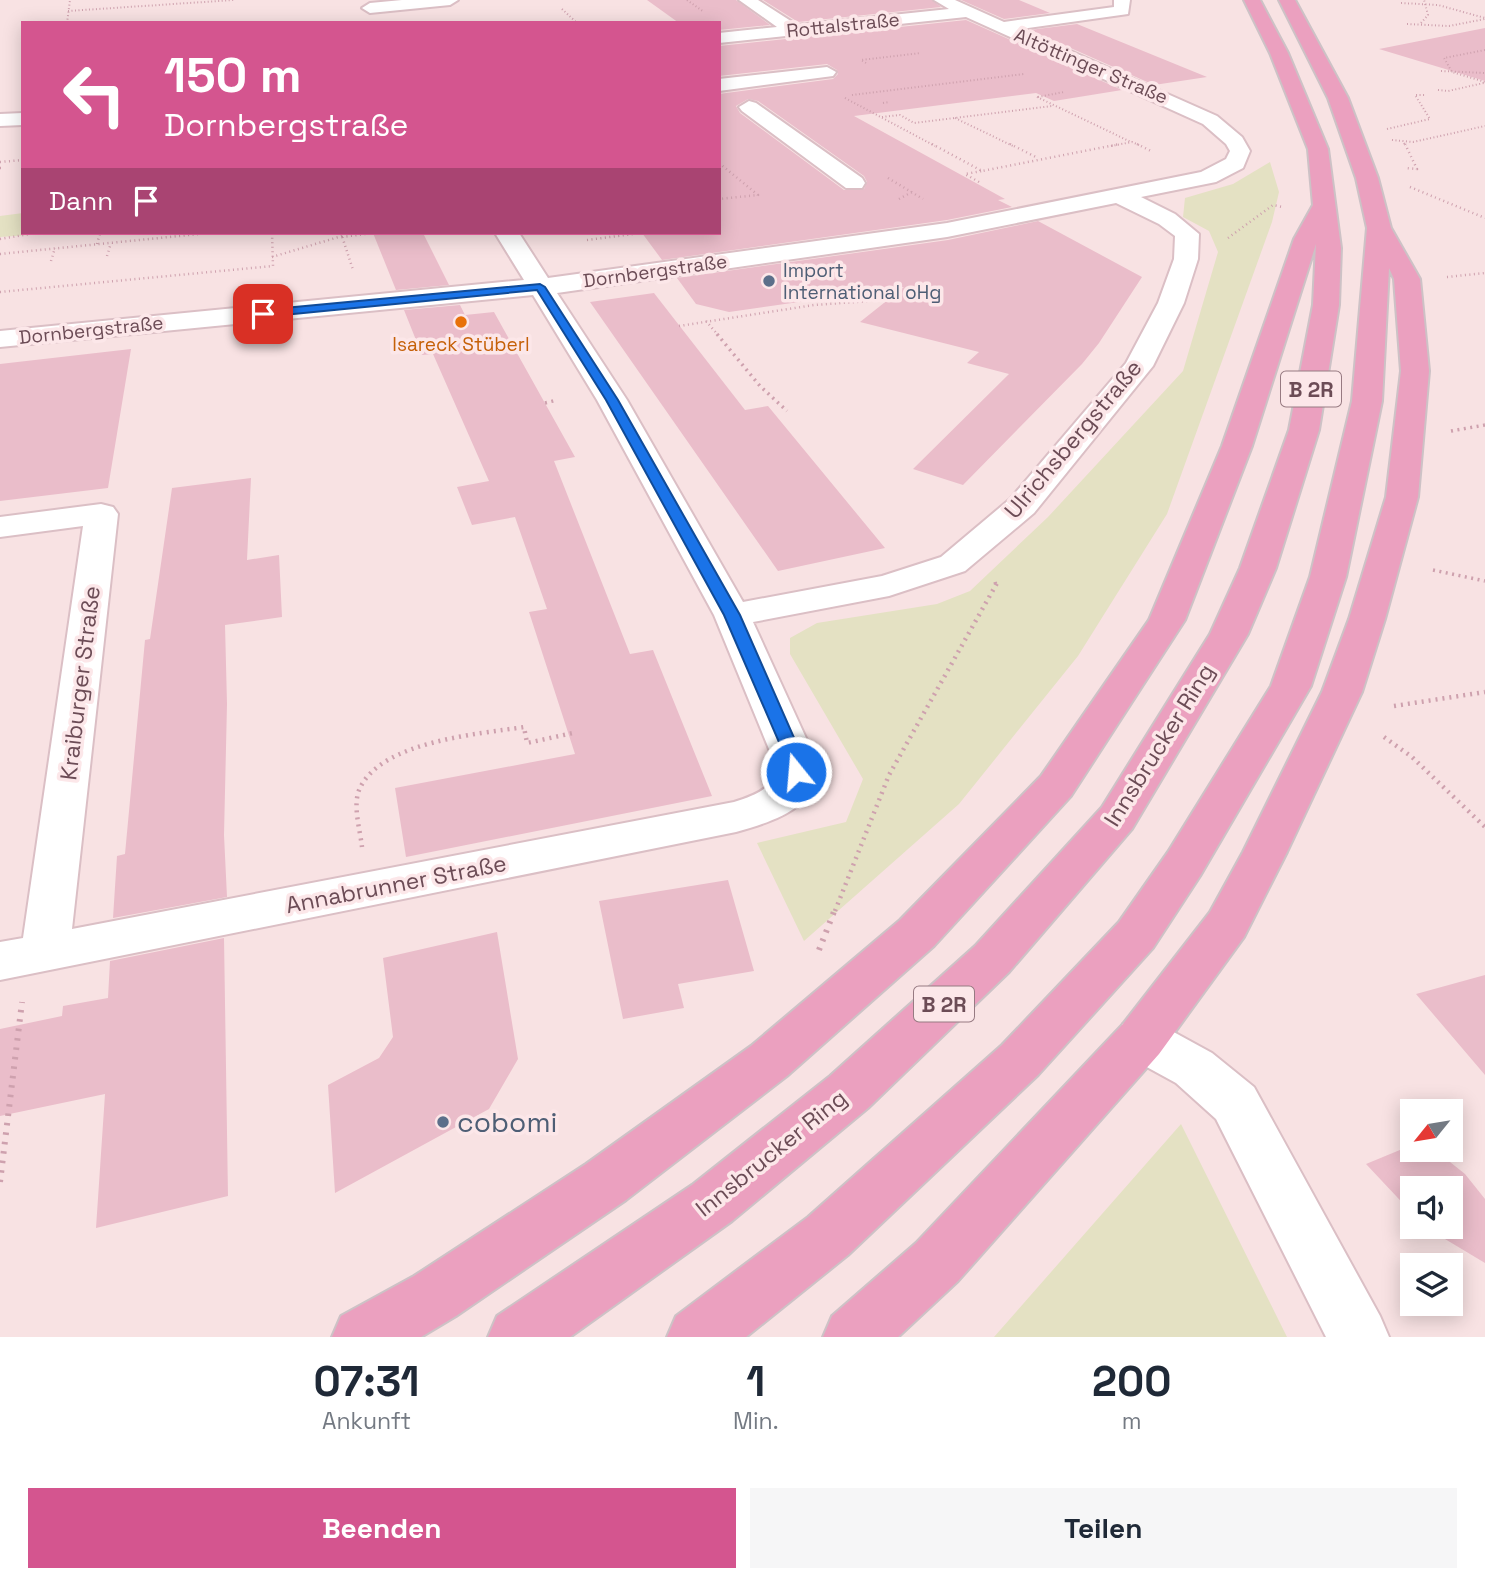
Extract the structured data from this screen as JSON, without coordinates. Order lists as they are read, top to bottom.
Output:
{
  "streets": {
    "highway": ["B 2R", "Innsbrucker Ring"],
    "street": [
      "Rottalstraße",
      "Altöttinger Straße",
      "Dornbergstraße",
      "Ulrichsbergstraße",
      "Kraiburger Straße",
      "Annabrunner Straße"
    ]
  },
  "crossings": [
    ["Rottalstraße", "Altöttinger Straße"],
    ["Altöttinger Straße", "Dornbergstraße"],
    ["Dornbergstraße", "Ulrichsbergstraße"],
    ["Ulrichsbergstraße", "Annabrunner Straße"],
    ["Kraiburger Straße", "Annabrunner Straße"]
  ],
  "places": ["Import International oHg", "Isareck Stüberl", "cobomi"],
  "north": "bottom left",
  "page": {
    "turn": ["150 m", "Dornbergstraße"],
    "then": "Dann",
    "eta": [
      "07:31",
      "Ankunft",
      "1",
      "Min.",
      "200",
      "m"
    ],
    "buttons": ["Beenden", "Teilen"]
  }
}
